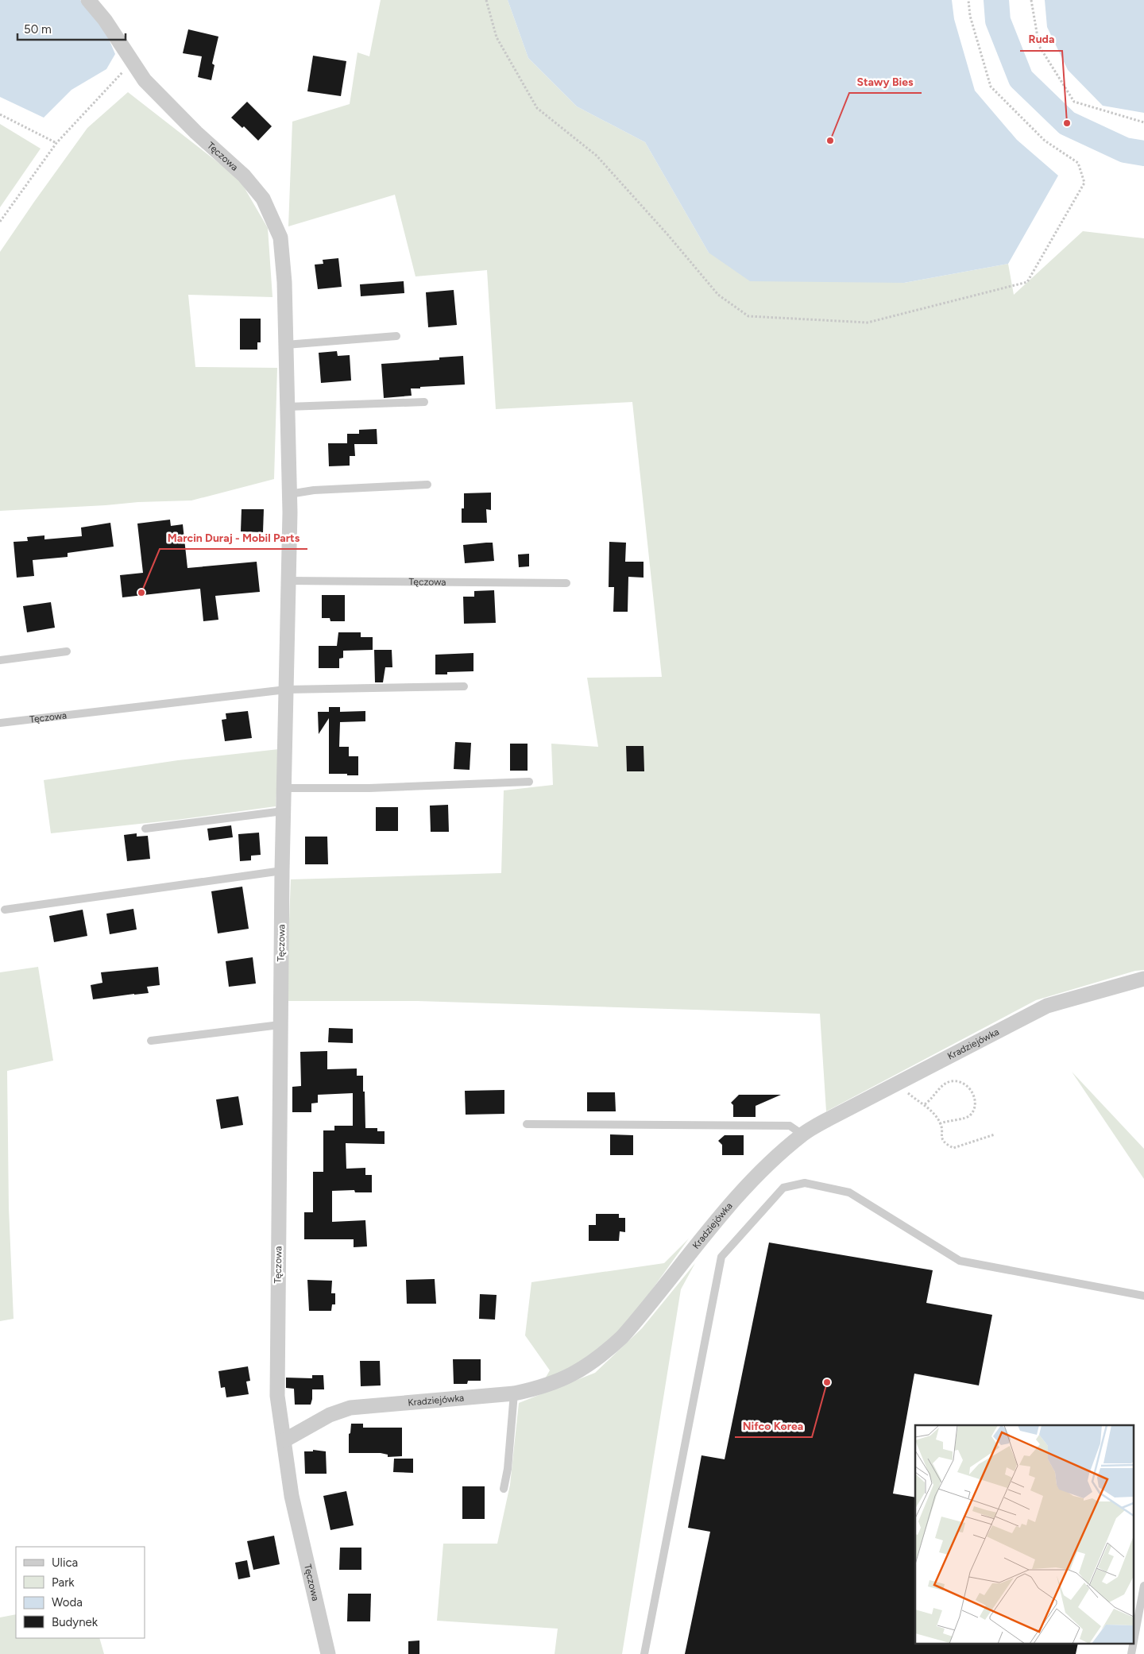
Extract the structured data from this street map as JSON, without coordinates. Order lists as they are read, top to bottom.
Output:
{
  "streets": {
    "street": ["Tęczowa", "Kradziejówka"]
  },
  "crossings": [
    ["Tęczowa", "Kradziejówka"]
  ],
  "places": [
    "Ruda",
    "Stawy Bies",
    "Marcin Duraj - Mobil Parts",
    "Nifco Korea"
  ],
  "legend": [
    "Ulica",
    "Park",
    "Woda",
    "Budynek"
  ],
  "scale_bar": "50 m"
}
